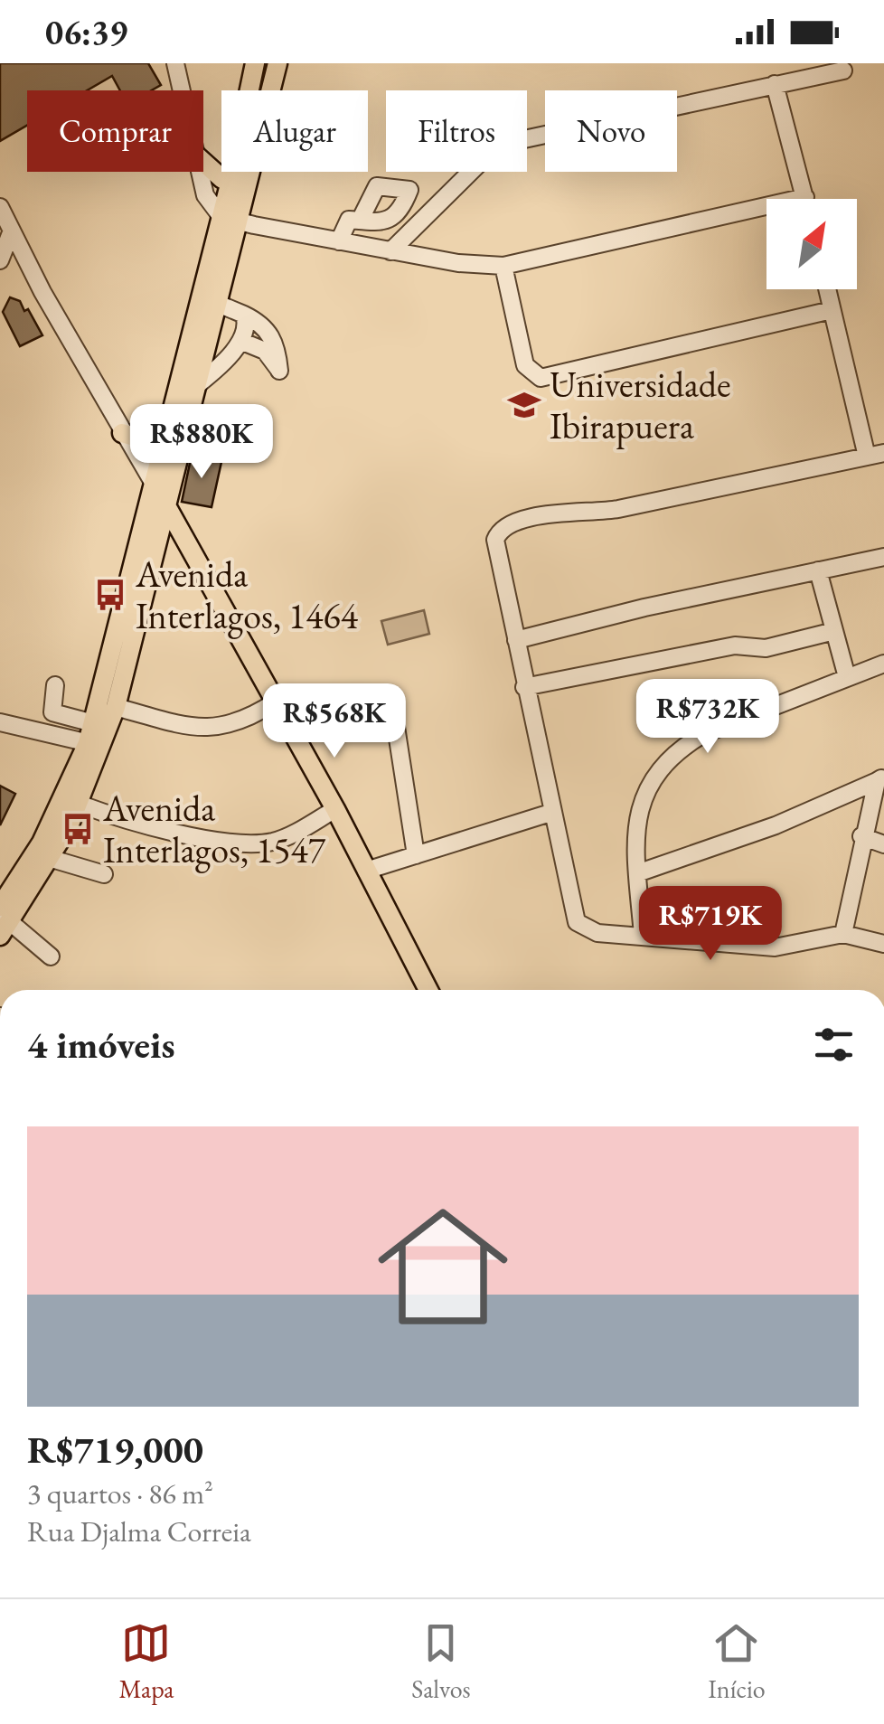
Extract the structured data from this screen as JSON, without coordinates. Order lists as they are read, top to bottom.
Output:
{
  "places": {
    "school or university": ["Universidade Ibirapuera"],
    "bus stop": ["Avenida Interlagos, 1464", "Avenida Interlagos, 1547"]
  },
  "north": "top right",
  "page": {
    "status": "06:39",
    "chip": [
      "Comprar",
      "Alugar",
      "Filtros",
      "Novo"
    ],
    "price": [
      "R$880K",
      "R$732K",
      "R$568K",
      "R$719K"
    ],
    "heading": "4 imóveis",
    "list": [
      {
        "name": "R$719,000",
        "note": "3 quartos · 86 m² · Rua Djalma Correia"
      }
    ],
    "tabs": ["Mapa", "Salvos", "Início"]
  }
}
